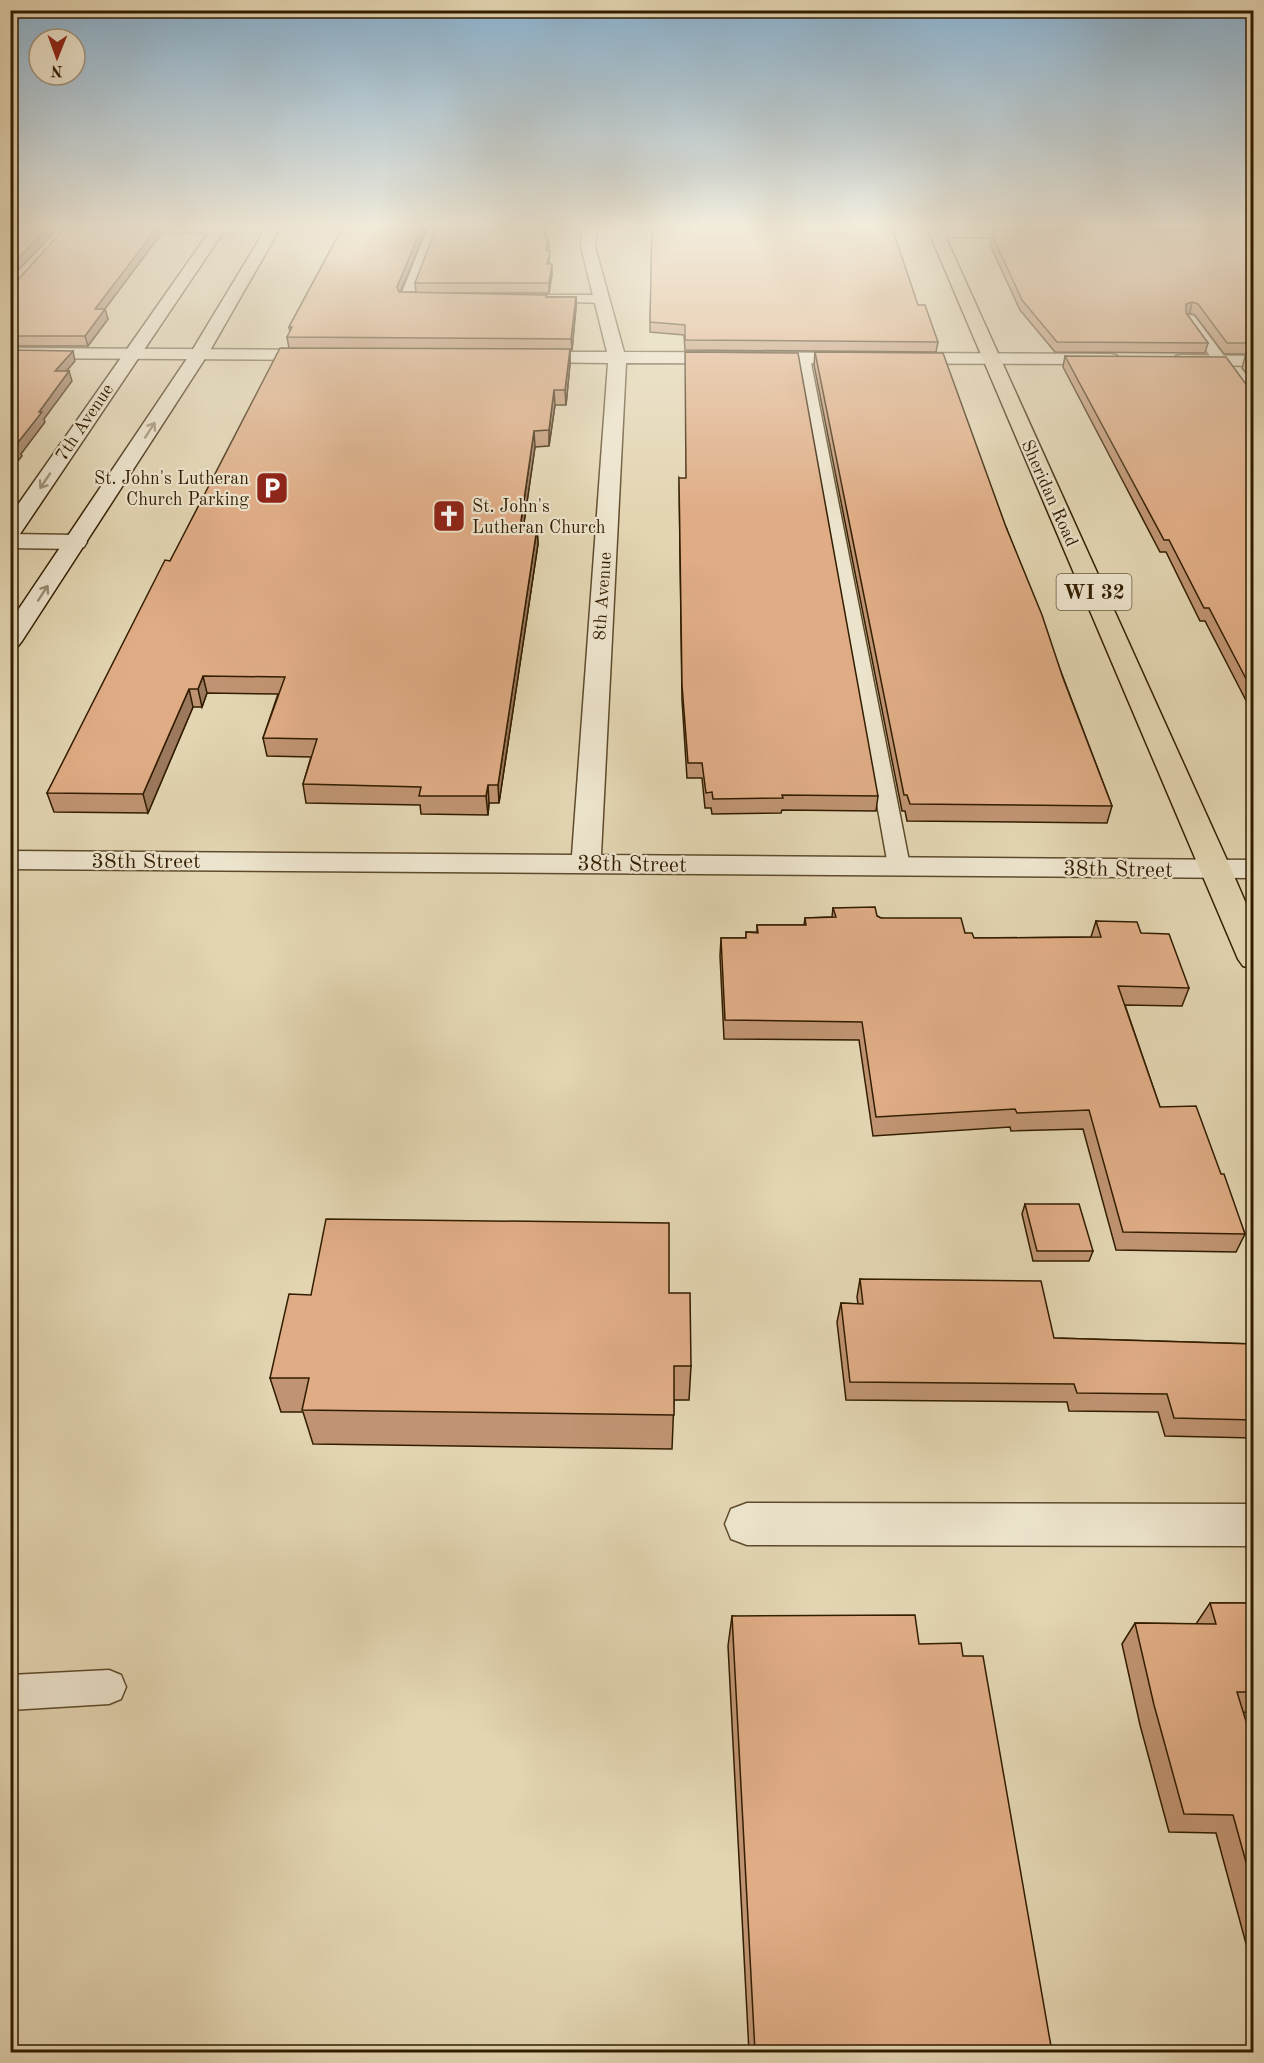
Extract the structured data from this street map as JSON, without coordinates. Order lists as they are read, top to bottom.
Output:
{
  "streets": {
    "main road": ["Sheridan Road", "WI 32"],
    "street": ["7th Avenue", "8th Avenue", "38th Street"]
  },
  "crossings": [
    ["Sheridan Road", "38th Street"],
    ["8th Avenue", "38th Street"]
  ],
  "places": {
    "parking": ["St. John's Lutheran Church Parking"],
    "church": ["St. John's Lutheran Church"]
  },
  "north": "bottom"
}
